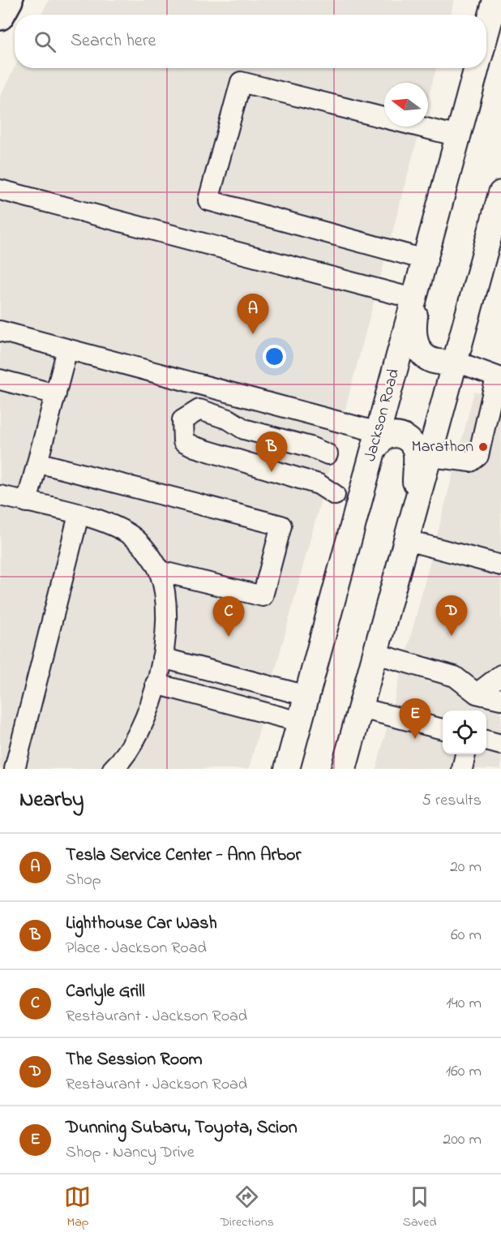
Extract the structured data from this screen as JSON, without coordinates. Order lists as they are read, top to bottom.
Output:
{
  "streets": {
    "main road": ["Jackson Road"]
  },
  "places": ["Marathon"],
  "north": "left",
  "page": {
    "search": "Search here",
    "pins": [
      "A",
      "B",
      "D",
      "C",
      "E"
    ],
    "heading": ["Nearby", "5 results"],
    "list": [
      {
        "mark": "A",
        "name": "Tesla Service Center - Ann Arbor",
        "note": "Shop",
        "value": "20 m"
      },
      {
        "mark": "B",
        "name": "Lighthouse Car Wash",
        "note": "Place · Jackson Road",
        "value": "60 m"
      },
      {
        "mark": "C",
        "name": "Carlyle Grill",
        "note": "Restaurant · Jackson Road",
        "value": "140 m"
      },
      {
        "mark": "D",
        "name": "The Session Room",
        "note": "Restaurant · Jackson Road",
        "value": "160 m"
      },
      {
        "mark": "E",
        "name": "Dunning Subaru, Toyota, Scion",
        "note": "Shop · Nancy Drive",
        "value": "200 m"
      }
    ],
    "nav": ["Map", "Directions", "Saved"]
  }
}
